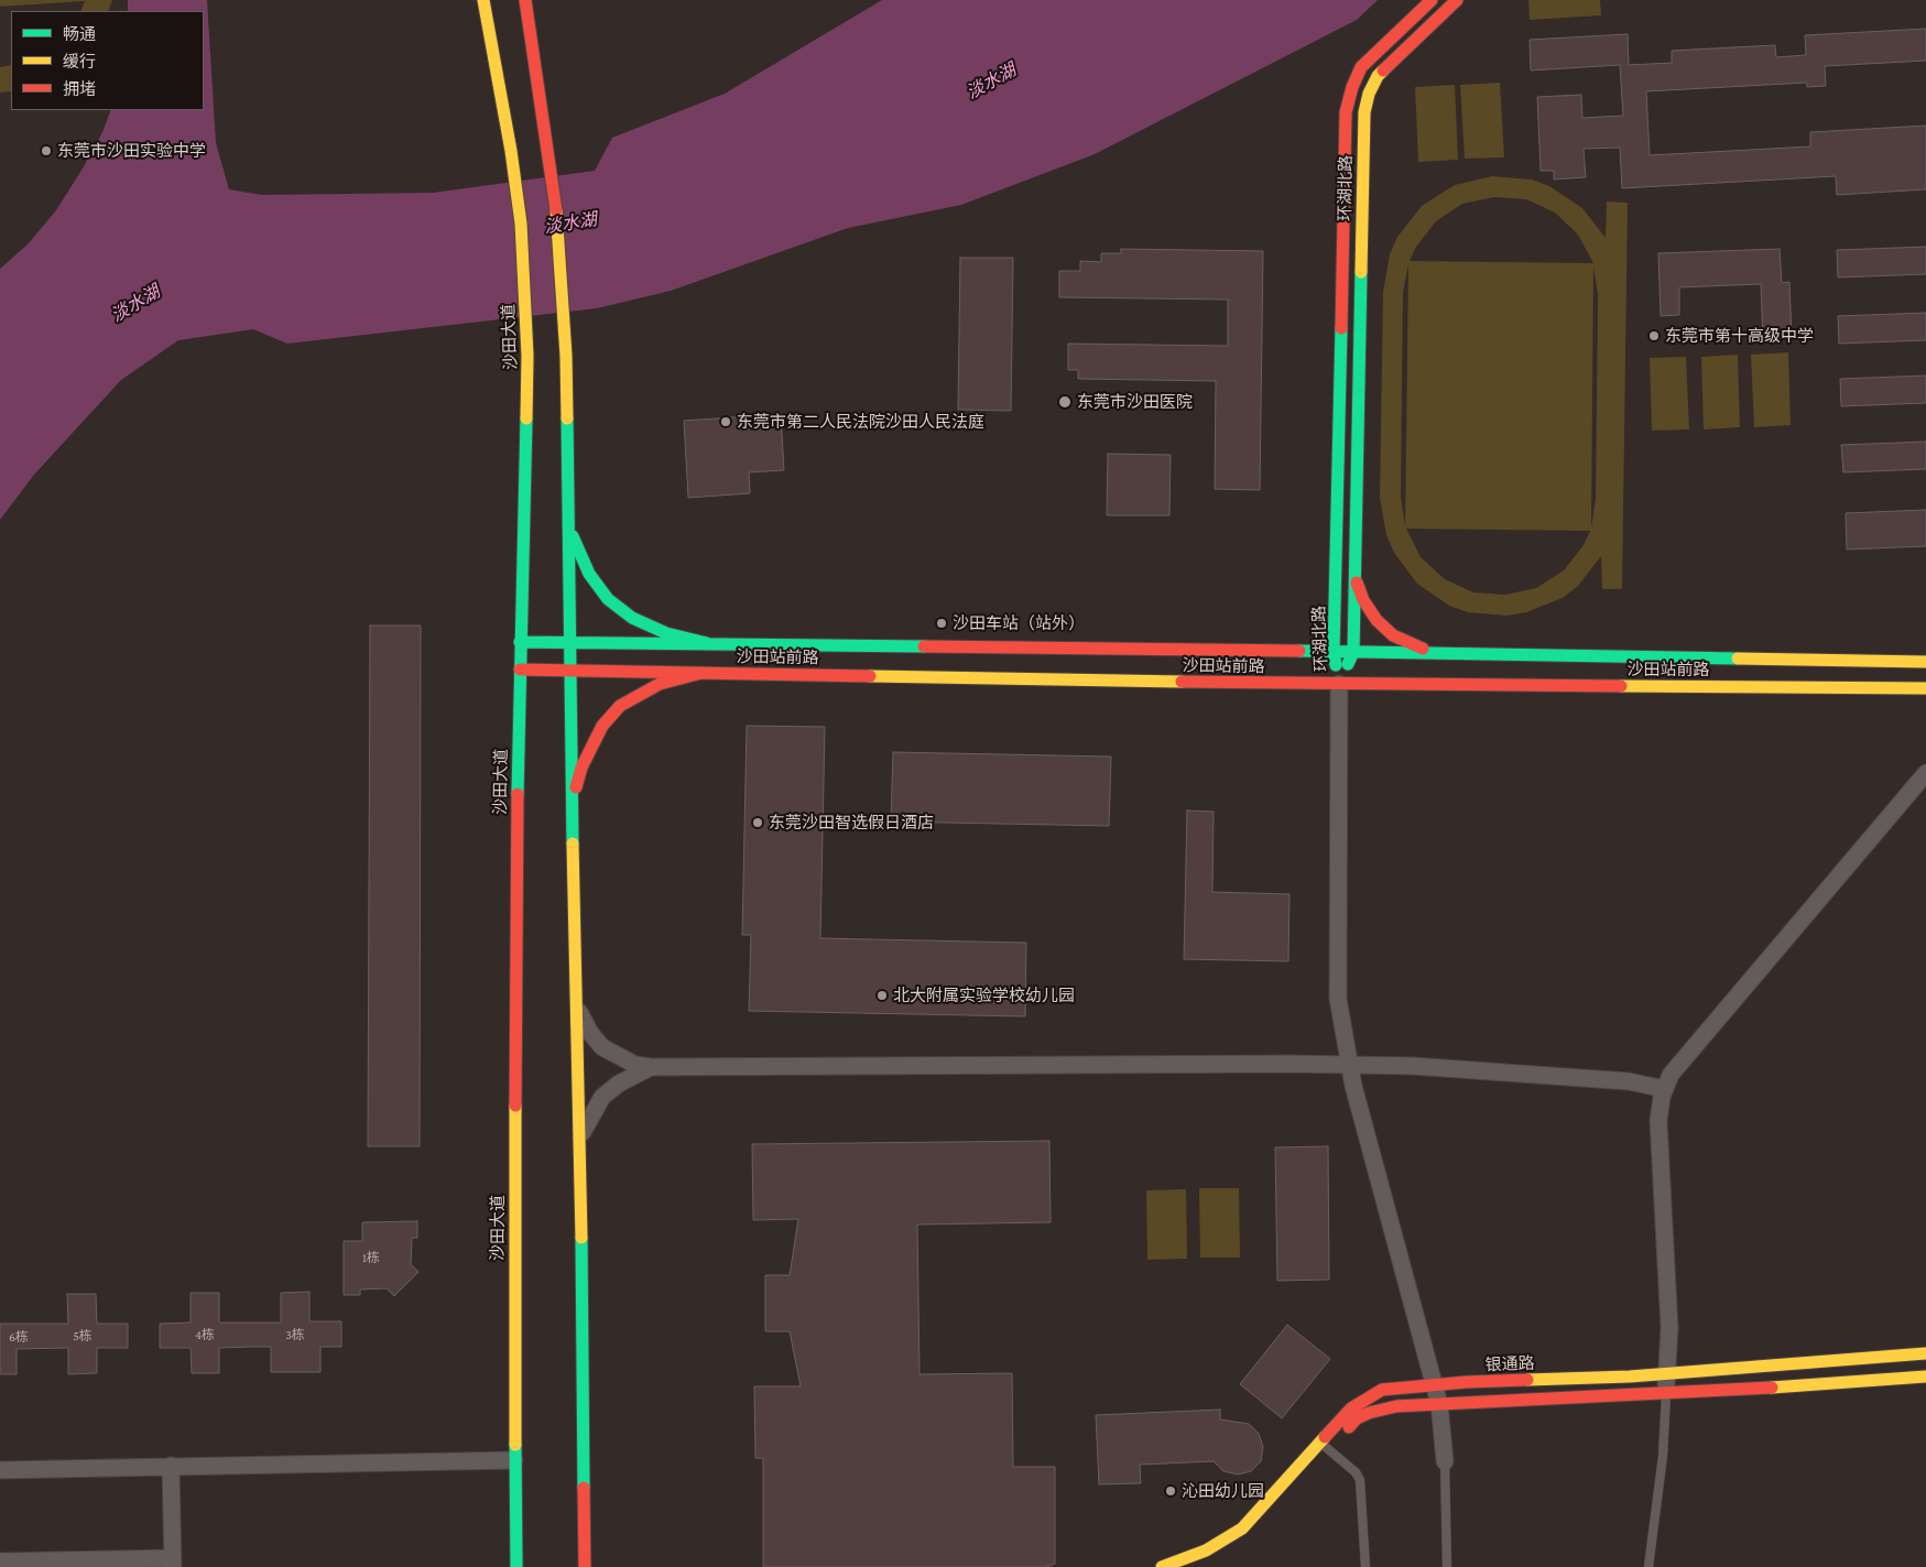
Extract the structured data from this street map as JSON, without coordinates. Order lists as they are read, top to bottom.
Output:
{
  "streets": {
    "street": [
      "环湖北路",
      "沙田大道",
      "沙田站前路",
      "银通路"
    ]
  },
  "crossings": [
    ["环湖北路", "沙田站前路"],
    ["沙田大道", "沙田站前路"]
  ],
  "water": ["淡水湖"],
  "places": [
    "东莞市沙田实验中学",
    "东莞市第十高级中学",
    "东莞市沙田医院",
    "东莞市第二人民法院沙田人民法庭",
    "沙田车站（站外）",
    "东莞沙田智选假日酒店",
    "北大附属实验学校幼儿园",
    "沁田幼儿园"
  ],
  "house_numbers": [
    "1栋",
    "4栋",
    "3栋",
    "5栋",
    "6栋"
  ],
  "legend": ["畅通", "缓行", "拥堵"]
}
